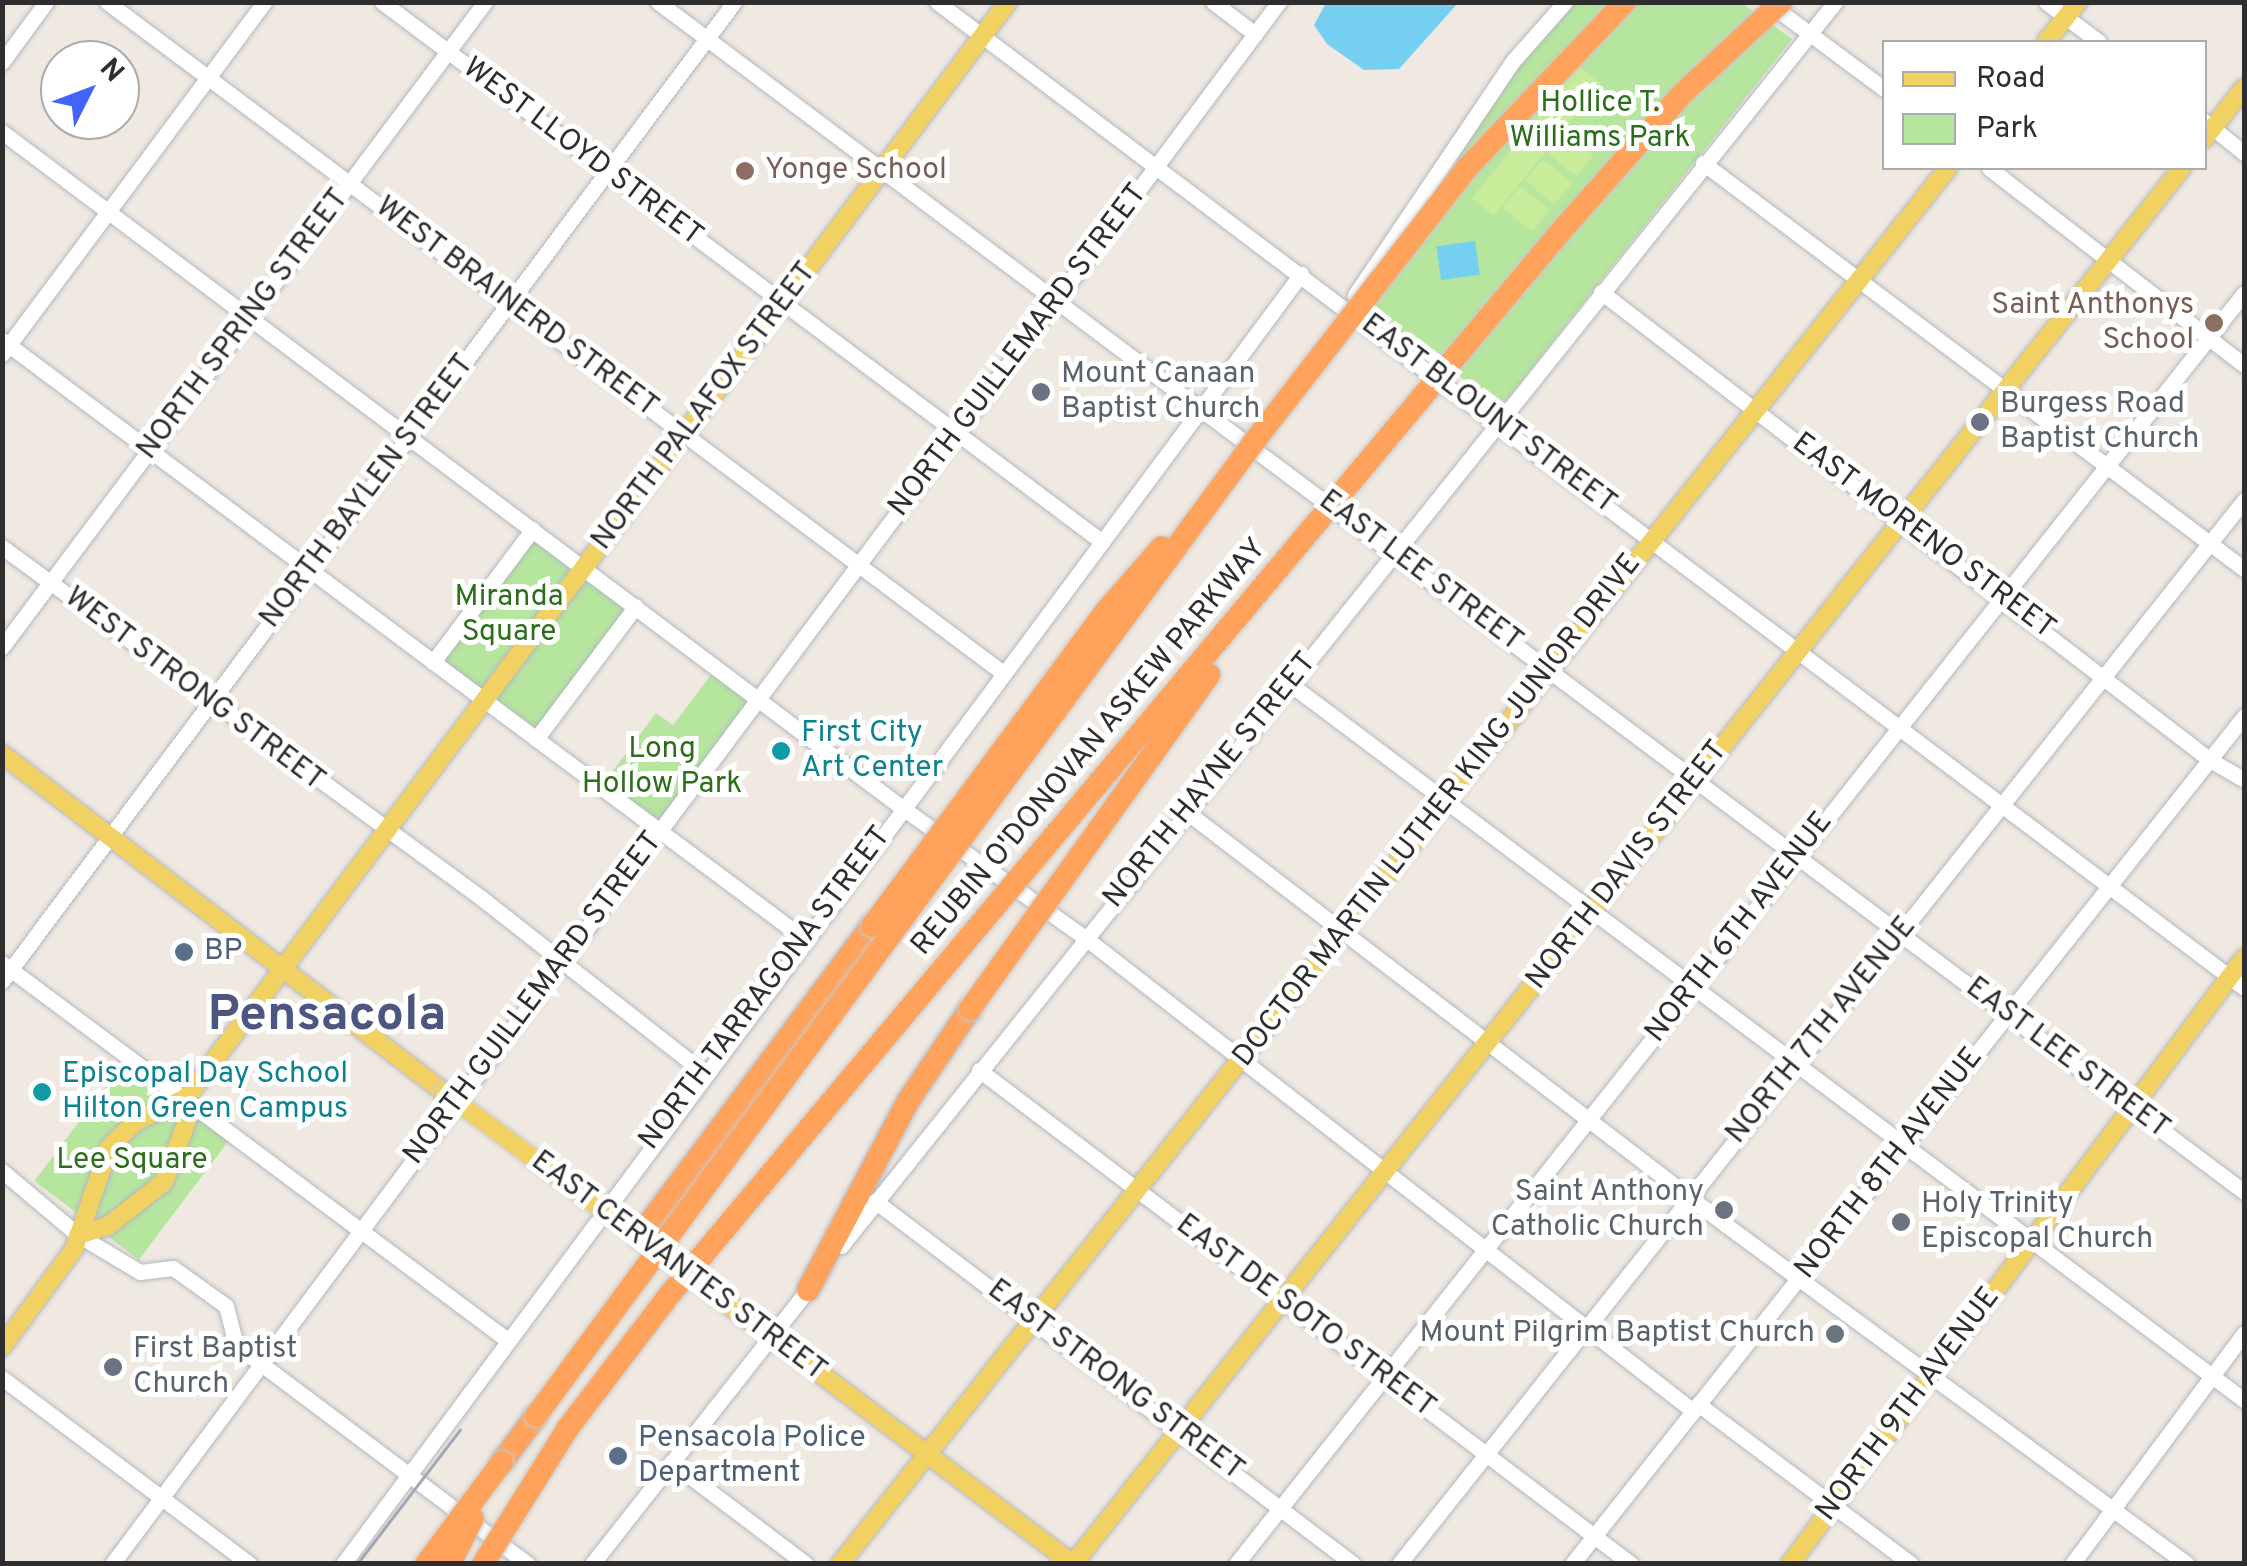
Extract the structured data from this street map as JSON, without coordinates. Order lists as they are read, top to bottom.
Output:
{
  "streets": {
    "highway": ["REUBIN O'DONOVAN ASKEW PARKWAY"],
    "main road": [
      "NORTH PALAFOX STREET",
      "DOCTOR MARTIN LUTHER KING JUNIOR DRIVE",
      "NORTH DAVIS STREET",
      "EAST CERVANTES STREET",
      "NORTH 9TH AVENUE"
    ],
    "street": [
      "WEST LLOYD STREET",
      "WEST BRAINERD STREET",
      "NORTH SPRING STREET",
      "NORTH GUILLEMARD STREET",
      "EAST BLOUNT STREET",
      "NORTH BAYLEN STREET",
      "EAST MORENO STREET",
      "EAST LEE STREET",
      "WEST STRONG STREET",
      "NORTH HAYNE STREET",
      "NORTH 6TH AVENUE",
      "NORTH TARRAGONA STREET",
      "NORTH 7TH AVENUE",
      "NORTH 8TH AVENUE",
      "EAST DE SOTO STREET",
      "EAST STRONG STREET"
    ]
  },
  "crossings": [
    ["WEST LLOYD STREET", "NORTH SPRING STREET"],
    ["WEST LLOYD STREET", "NORTH GUILLEMARD STREET"],
    ["WEST LLOYD STREET", "NORTH PALAFOX STREET"],
    ["WEST LLOYD STREET", "NORTH BAYLEN STREET"],
    ["WEST LLOYD STREET", "NORTH TARRAGONA STREET"],
    ["WEST BRAINERD STREET", "NORTH SPRING STREET"],
    ["WEST BRAINERD STREET", "NORTH GUILLEMARD STREET"],
    ["WEST BRAINERD STREET", "NORTH PALAFOX STREET"],
    ["WEST BRAINERD STREET", "NORTH BAYLEN STREET"],
    ["WEST BRAINERD STREET", "NORTH TARRAGONA STREET"],
    ["NORTH SPRING STREET", "WEST STRONG STREET"],
    ["NORTH GUILLEMARD STREET", "EAST BLOUNT STREET"],
    ["NORTH GUILLEMARD STREET", "EAST LEE STREET"],
    ["NORTH PALAFOX STREET", "EAST BLOUNT STREET"],
    ["NORTH PALAFOX STREET", "EAST LEE STREET"],
    ["NORTH PALAFOX STREET", "WEST STRONG STREET"],
    ["NORTH PALAFOX STREET", "EAST CERVANTES STREET"],
    ["EAST BLOUNT STREET", "NORTH HAYNE STREET"],
    ["EAST BLOUNT STREET", "DOCTOR MARTIN LUTHER KING JUNIOR DRIVE"],
    ["EAST BLOUNT STREET", "NORTH DAVIS STREET"],
    ["EAST BLOUNT STREET", "NORTH 6TH AVENUE"],
    ["EAST BLOUNT STREET", "NORTH TARRAGONA STREET"],
    ["EAST BLOUNT STREET", "NORTH 7TH AVENUE"],
    ["EAST BLOUNT STREET", "NORTH 8TH AVENUE"],
    ["EAST BLOUNT STREET", "NORTH 9TH AVENUE"],
    ["NORTH BAYLEN STREET", "EAST LEE STREET"],
    ["NORTH BAYLEN STREET", "WEST STRONG STREET"],
    ["NORTH BAYLEN STREET", "EAST CERVANTES STREET"],
    ["EAST MORENO STREET", "NORTH HAYNE STREET"],
    ["EAST MORENO STREET", "DOCTOR MARTIN LUTHER KING JUNIOR DRIVE"],
    ["EAST MORENO STREET", "NORTH DAVIS STREET"],
    ["EAST MORENO STREET", "NORTH 6TH AVENUE"],
    ["EAST MORENO STREET", "NORTH 7TH AVENUE"],
    ["EAST MORENO STREET", "NORTH 8TH AVENUE"],
    ["EAST LEE STREET", "REUBIN O'DONOVAN ASKEW PARKWAY"],
    ["EAST LEE STREET", "NORTH HAYNE STREET"],
    ["EAST LEE STREET", "DOCTOR MARTIN LUTHER KING JUNIOR DRIVE"],
    ["EAST LEE STREET", "NORTH DAVIS STREET"],
    ["EAST LEE STREET", "NORTH 6TH AVENUE"],
    ["EAST LEE STREET", "NORTH TARRAGONA STREET"],
    ["EAST LEE STREET", "NORTH 7TH AVENUE"],
    ["EAST LEE STREET", "NORTH 8TH AVENUE"],
    ["EAST LEE STREET", "NORTH 9TH AVENUE"],
    ["NORTH HAYNE STREET", "EAST CERVANTES STREET"],
    ["NORTH HAYNE STREET", "EAST DE SOTO STREET"],
    ["NORTH HAYNE STREET", "EAST STRONG STREET"],
    ["DOCTOR MARTIN LUTHER KING JUNIOR DRIVE", "EAST CERVANTES STREET"],
    ["DOCTOR MARTIN LUTHER KING JUNIOR DRIVE", "EAST DE SOTO STREET"],
    ["DOCTOR MARTIN LUTHER KING JUNIOR DRIVE", "EAST STRONG STREET"],
    ["NORTH DAVIS STREET", "EAST CERVANTES STREET"],
    ["NORTH DAVIS STREET", "EAST DE SOTO STREET"],
    ["NORTH DAVIS STREET", "EAST STRONG STREET"],
    ["NORTH 6TH AVENUE", "EAST DE SOTO STREET"],
    ["NORTH 6TH AVENUE", "EAST STRONG STREET"],
    ["NORTH 7TH AVENUE", "EAST DE SOTO STREET"],
    ["NORTH 8TH AVENUE", "EAST DE SOTO STREET"]
  ],
  "districts": ["Pensacola"],
  "parks": [
    "Hollice T. Williams Park",
    "Miranda Square",
    "Long Hollow Park",
    "Lee Square"
  ],
  "places": [
    "Yonge School",
    "Saint Anthonys School",
    "Mount Canaan Baptist Church",
    "Burgess Road Baptist Church",
    "First City Art Center",
    "BP",
    "Episcopal Day School Hilton Green Campus",
    "Saint Anthony Catholic Church",
    "Holy Trinity Episcopal Church",
    "Mount Pilgrim Baptist Church",
    "First Baptist Church",
    "Pensacola Police Department"
  ],
  "legend": ["Road", "Park"],
  "north": "top right"
}
